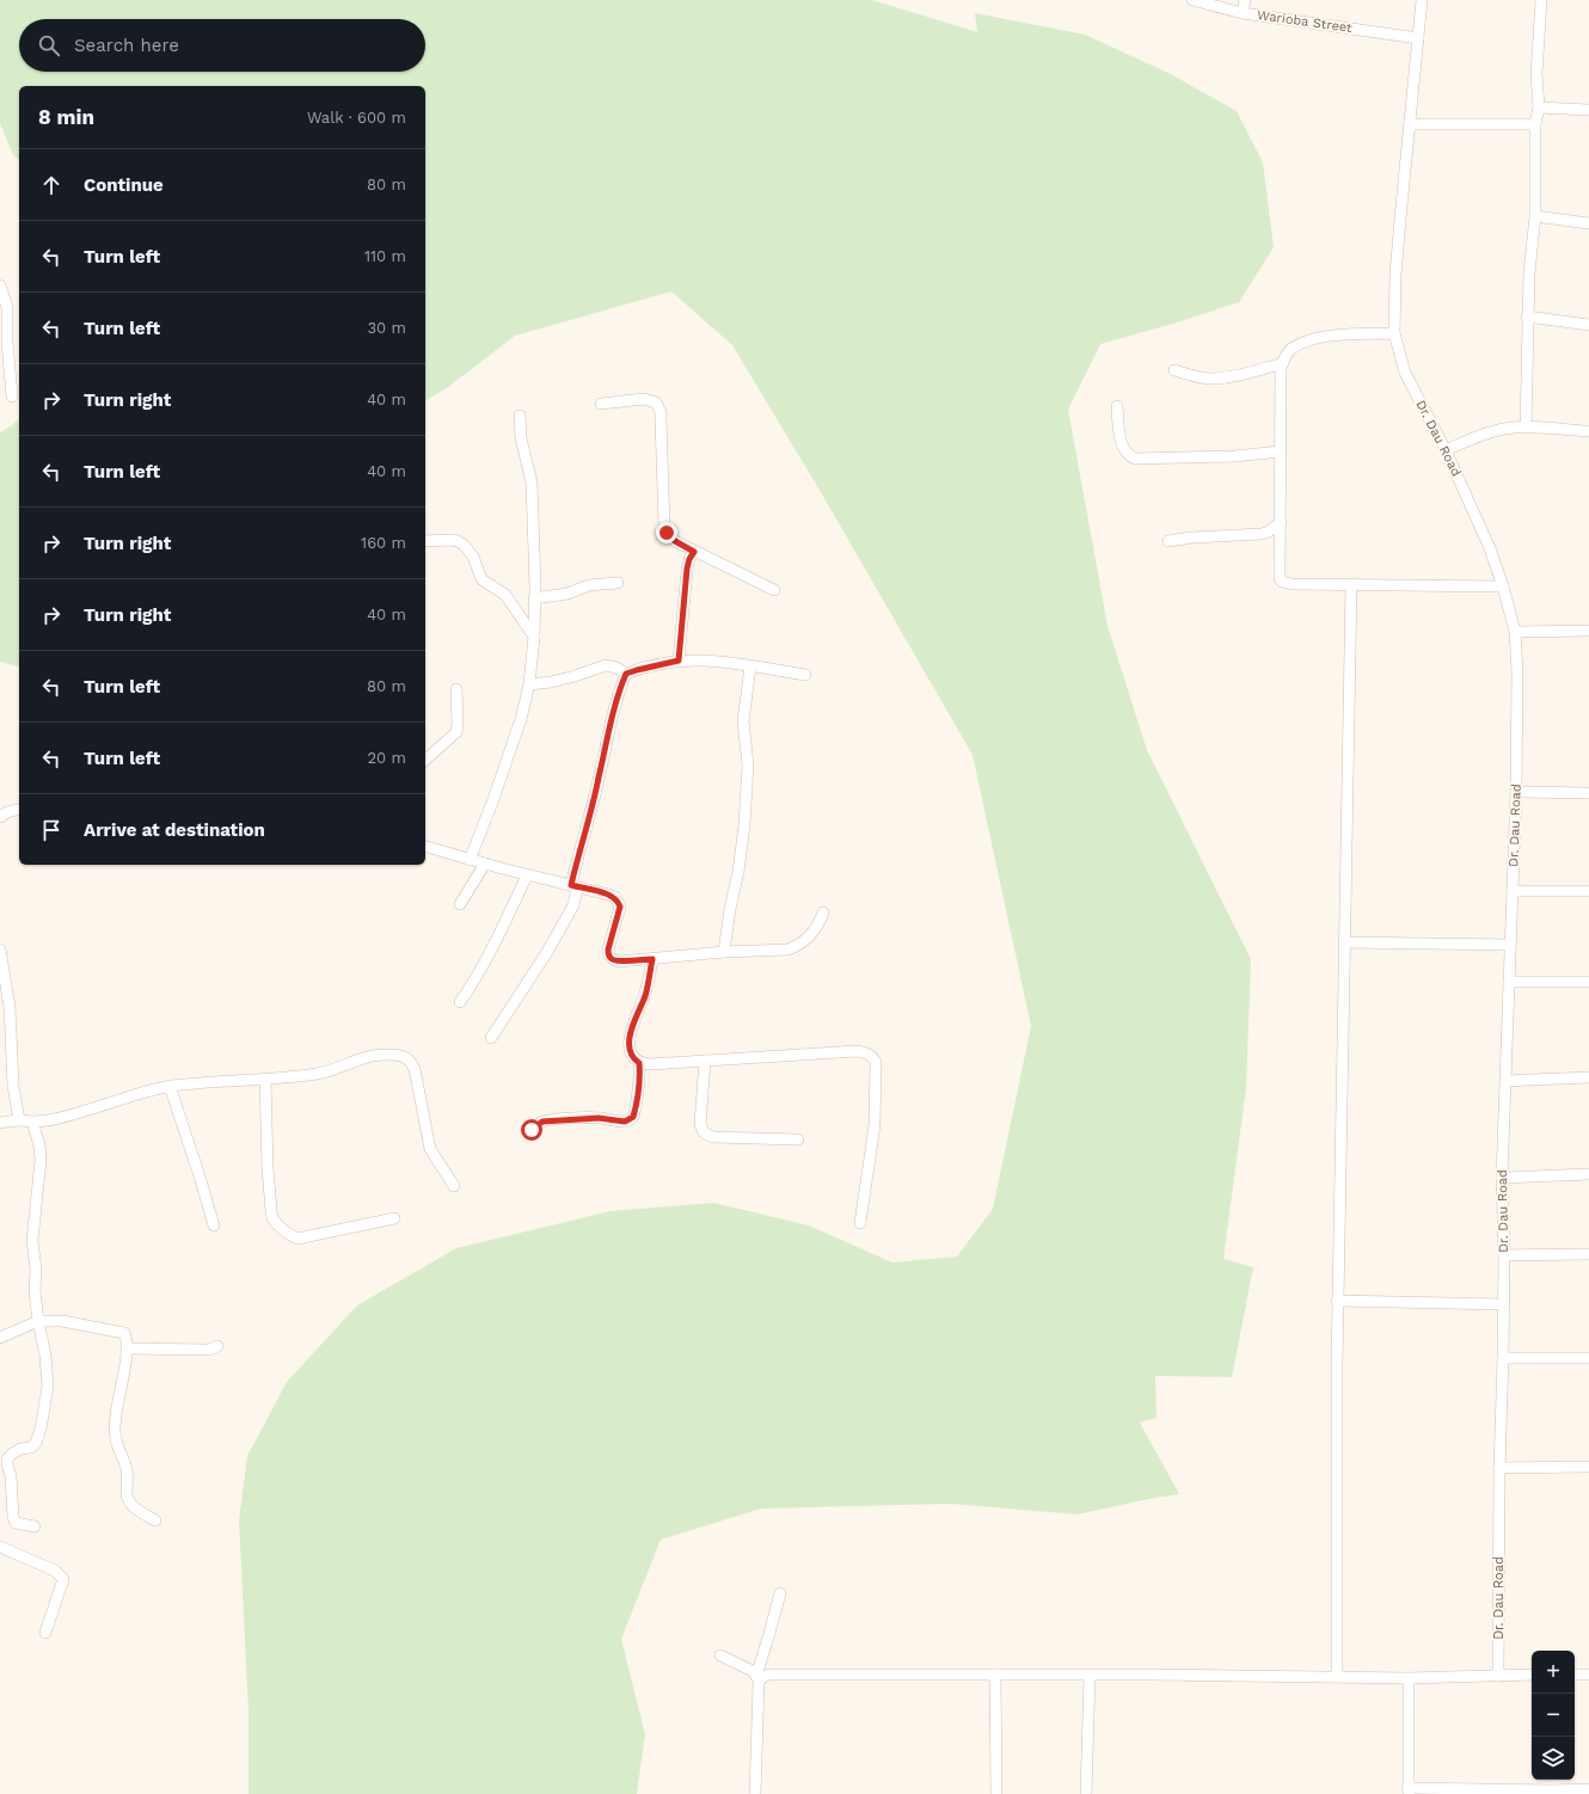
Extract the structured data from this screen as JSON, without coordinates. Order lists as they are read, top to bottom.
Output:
{
  "streets": {
    "street": ["Warioba Street", "Dr. Dau Road"]
  },
  "crossings": [
    ["Warioba Street", "Dr. Dau Road"]
  ],
  "page": {
    "search": "Search here",
    "heading": ["8 min", "Walk · 600 m"],
    "list": [
      ["Continue", "80 m"],
      ["Turn left", "110 m"],
      ["Turn left", "30 m"],
      ["Turn right", "40 m"],
      ["Turn left", "40 m"],
      ["Turn right", "160 m"],
      ["Turn right", "40 m"],
      ["Turn left", "80 m"],
      ["Turn left", "20 m"],
      "Arrive at destination"
    ],
    "map_buttons": ["+", "−"]
  }
}
